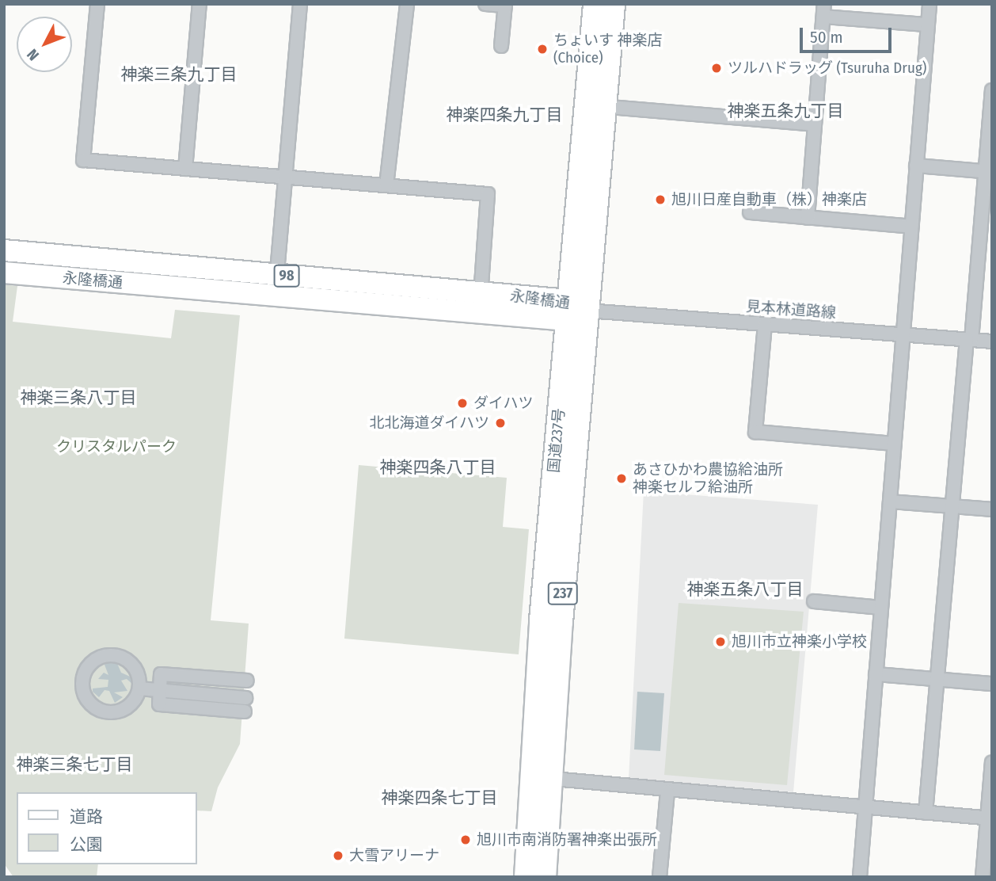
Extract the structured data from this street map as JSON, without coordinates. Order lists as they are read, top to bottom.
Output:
{
  "streets": {
    "highway": ["国道237号", "237"],
    "main road": ["98", "永隆橋通"],
    "street": ["見本林道路線"]
  },
  "crossings": [
    ["永隆橋通", "見本林道路線"],
    ["永隆橋通", "国道237号"],
    ["見本林道路線", "国道237号"]
  ],
  "districts": [
    "神楽三条九丁目",
    "神楽五条九丁目",
    "神楽四条九丁目",
    "神楽三条八丁目",
    "神楽四条八丁目",
    "神楽五条八丁目",
    "神楽三条七丁目",
    "神楽四条七丁目"
  ],
  "parks": ["クリスタルパーク"],
  "places": [
    "ちょいす 神楽店 (Choice)",
    "ツルハドラッグ (Tsuruha Drug)",
    "旭川日産自動車（株）神楽店",
    "ダイハツ",
    "北北海道ダイハツ",
    "あさひかわ農協給油所 神楽セルフ給油所",
    "旭川市立神楽小学校",
    "旭川市南消防署神楽出張所",
    "大雪アリーナ"
  ],
  "legend": ["道路", "公園"],
  "scale_bar": "50 m",
  "north": "bottom left"
}
